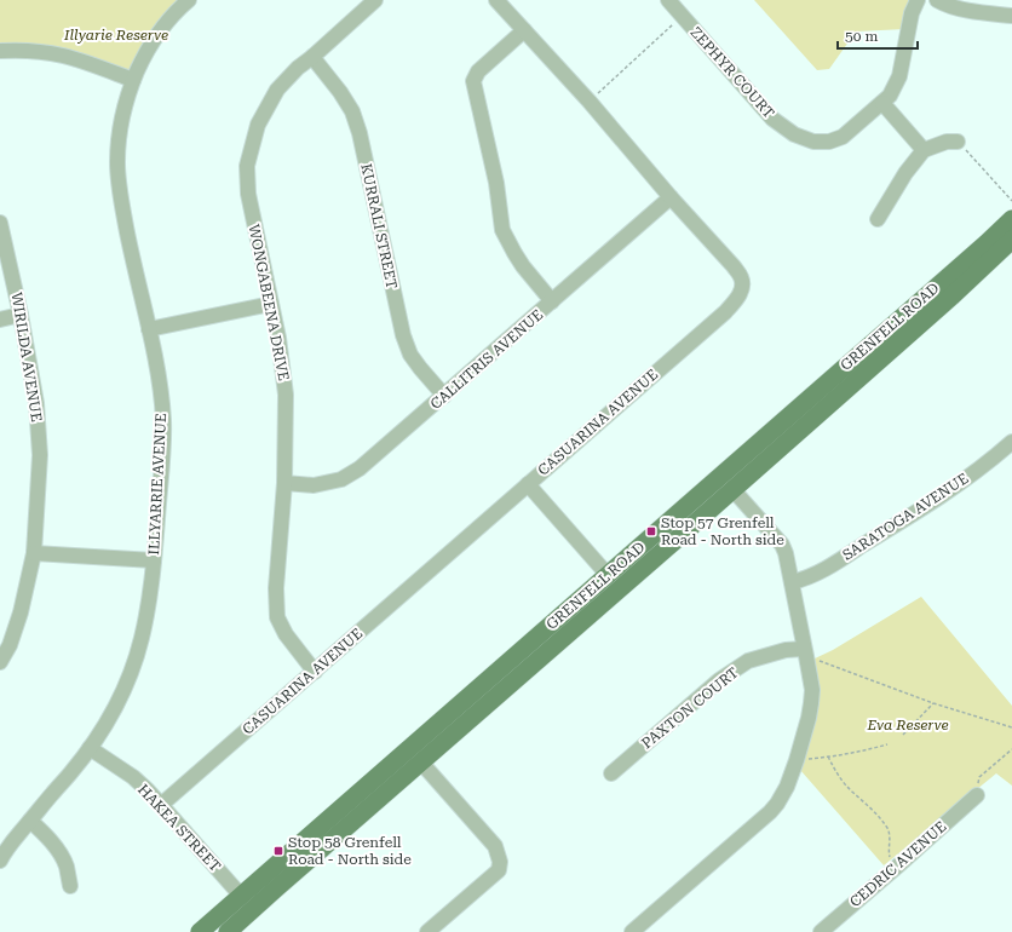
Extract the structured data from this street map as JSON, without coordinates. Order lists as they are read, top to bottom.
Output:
{
  "streets": {
    "main road": ["GRENFELL ROAD"],
    "street": [
      "ZEPHYR COURT",
      "KURRALI STREET",
      "WONGABEENA DRIVE",
      "WIRILDA AVENUE",
      "CALLITRIS AVENUE",
      "CASUARINA AVENUE",
      "ILLYARRIE AVENUE",
      "SARATOGA AVENUE",
      "PAXTON COURT",
      "HAKEA STREET",
      "CEDRIC AVENUE"
    ]
  },
  "crossings": [
    ["KURRALI STREET", "WONGABEENA DRIVE"],
    ["KURRALI STREET", "CALLITRIS AVENUE"],
    ["WONGABEENA DRIVE", "CALLITRIS AVENUE"],
    ["WONGABEENA DRIVE", "CASUARINA AVENUE"],
    ["GRENFELL ROAD", "HAKEA STREET"],
    ["CALLITRIS AVENUE", "CASUARINA AVENUE"],
    ["CASUARINA AVENUE", "HAKEA STREET"],
    ["ILLYARRIE AVENUE", "HAKEA STREET"]
  ],
  "parks": ["Illyarie Reserve", "Eva Reserve"],
  "places": {
    "transit": ["Stop 57 Grenfell Road - North side", "Stop 58 Grenfell Road - North side"]
  },
  "scale_bar": "50 m"
}
